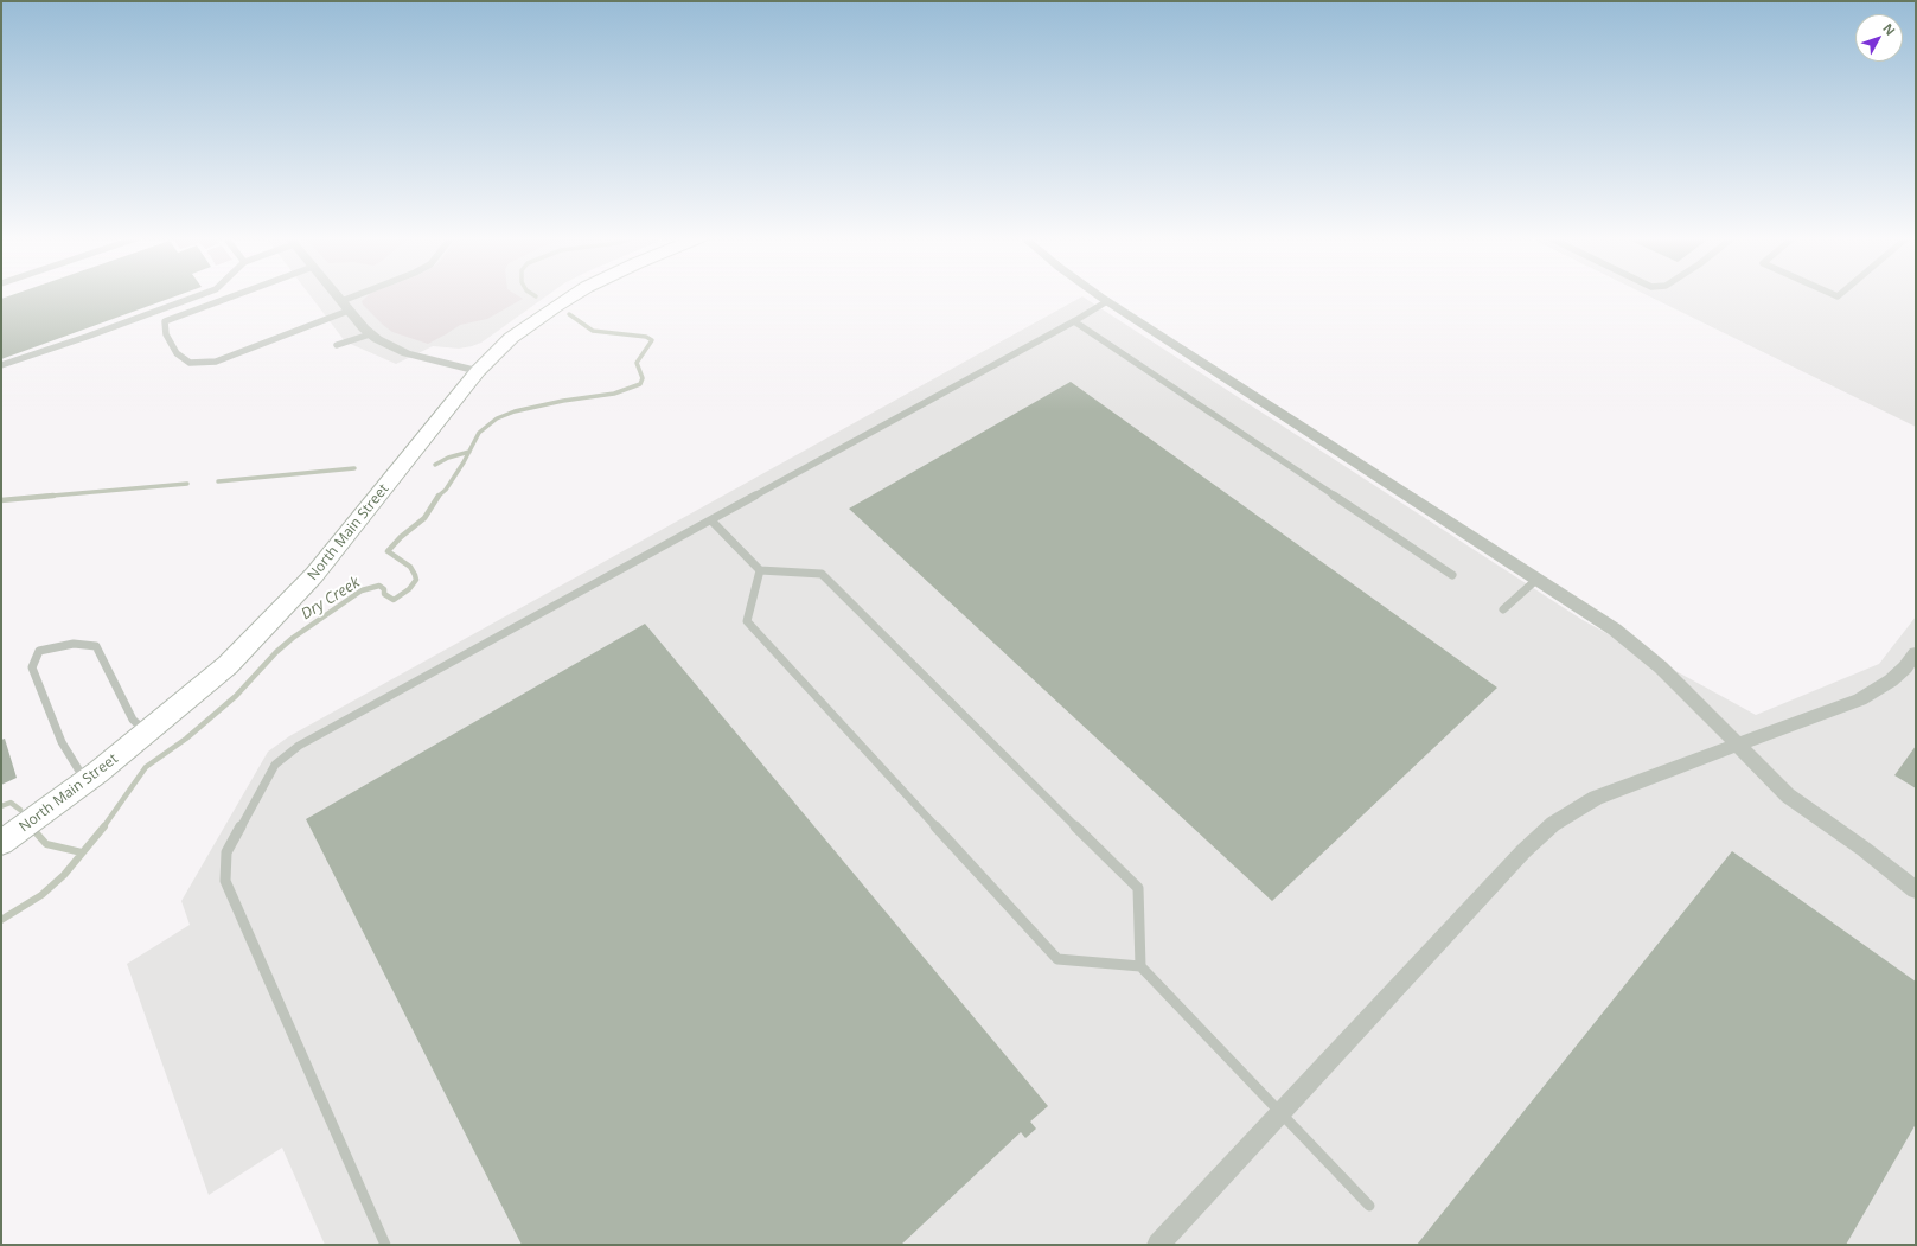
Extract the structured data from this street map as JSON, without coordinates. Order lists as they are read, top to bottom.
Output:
{
  "streets": {
    "street": ["North Main Street"]
  },
  "water": ["Dry Creek"],
  "north": "top right"
}
